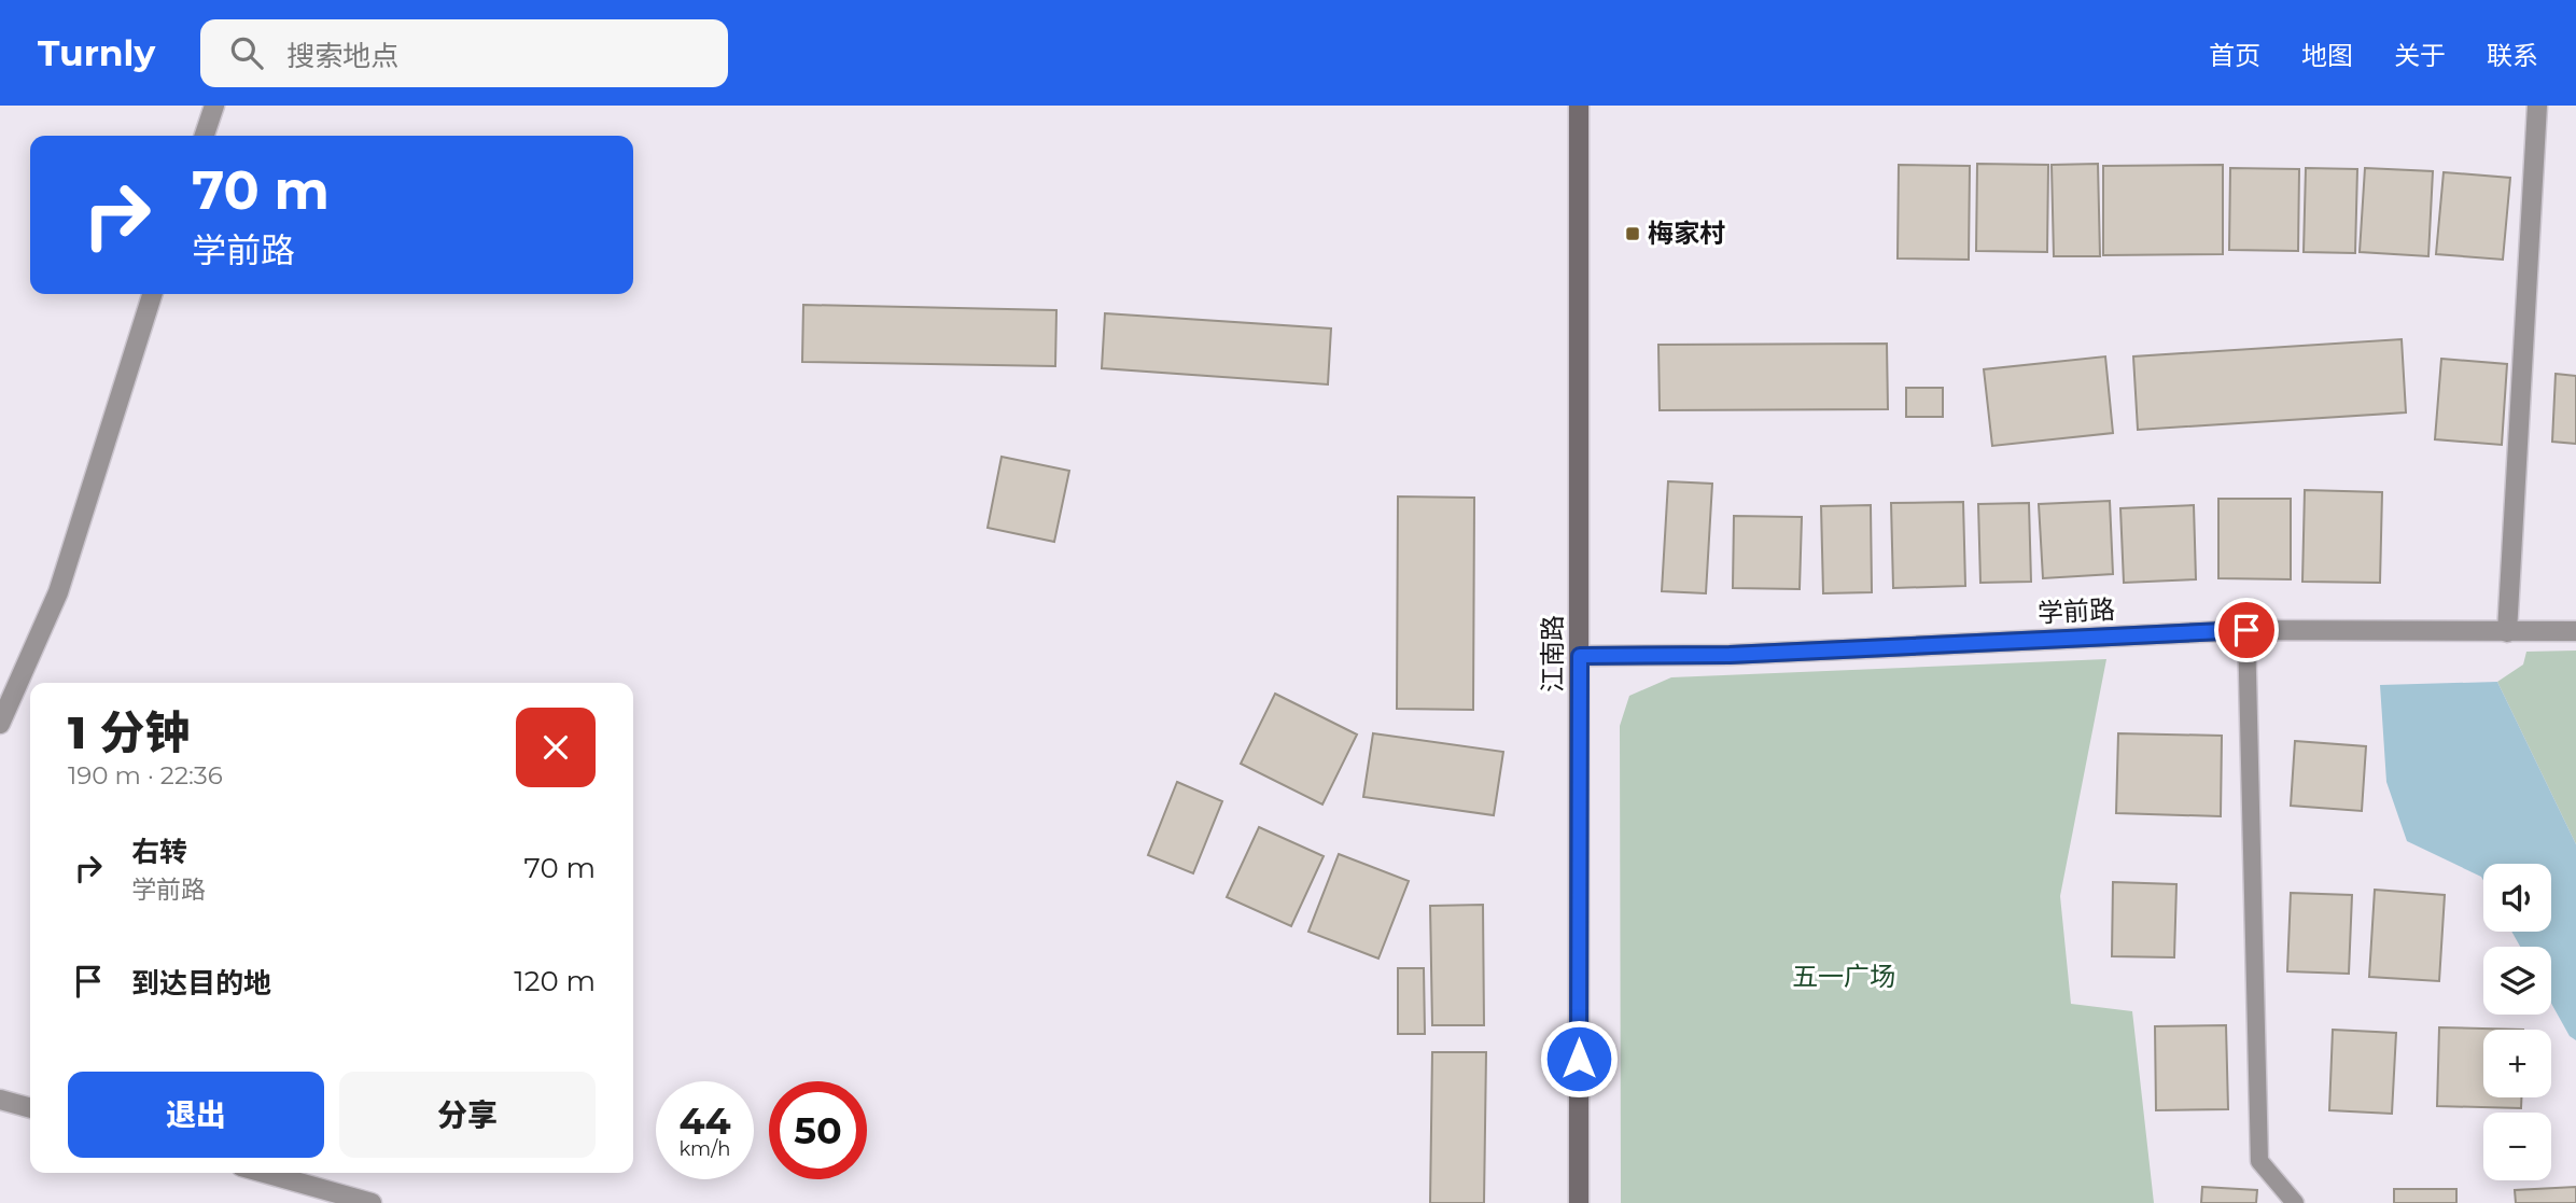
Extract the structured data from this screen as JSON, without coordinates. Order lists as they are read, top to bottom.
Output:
{
  "streets": {
    "main road": ["江南路"],
    "street": ["学前路"]
  },
  "crossings": [
    ["学前路", "江南路"]
  ],
  "parks": ["五一广场"],
  "places": {
    "transit": ["梅家村"]
  },
  "page": {
    "header": "Turnly",
    "search": "搜索地点",
    "nav": [
      "首页",
      "地图",
      "关于",
      "联系"
    ],
    "turn": ["70 m", "学前路"],
    "heading": ["1 分钟", "190 m · 22:36"],
    "list": [
      {
        "name": "右转",
        "note": "学前路",
        "value": "70 m"
      },
      {
        "name": "到达目的地",
        "value": "120 m"
      }
    ],
    "map_buttons": ["+", "−"],
    "buttons": ["退出", "分享"],
    "speed": "44 km/h",
    "limit": "50"
  }
}
